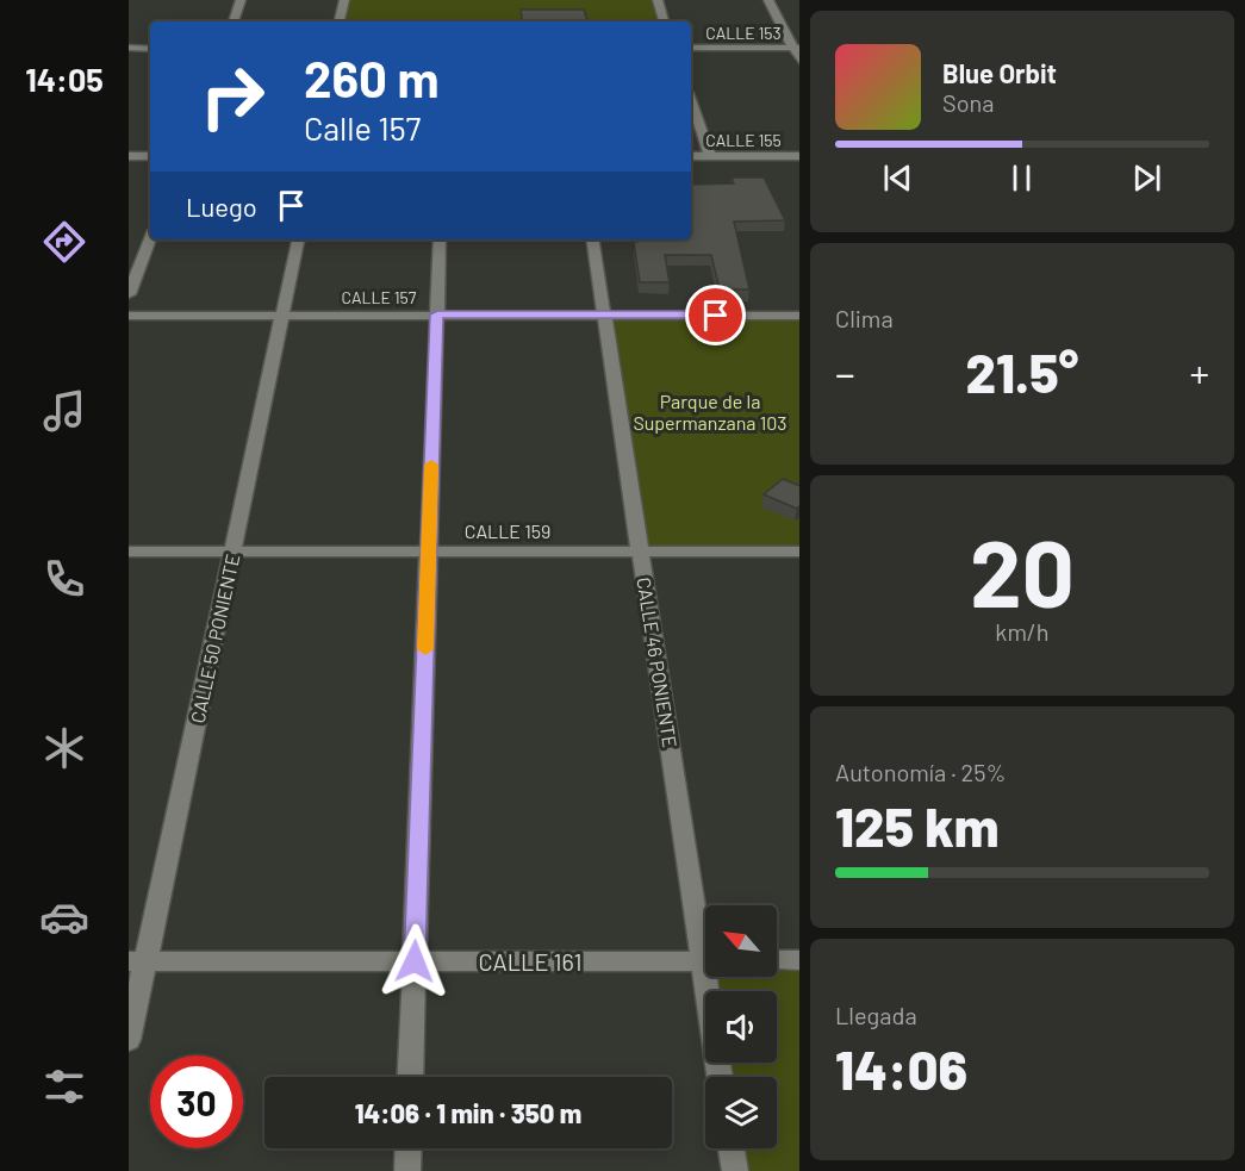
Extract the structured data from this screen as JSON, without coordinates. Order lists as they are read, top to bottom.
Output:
{
  "streets": {
    "street": [
      "CALLE 153",
      "CALLE 155",
      "CALLE 157",
      "CALLE 159",
      "CALLE 50 PONIENTE",
      "CALLE 46 PONIENTE",
      "CALLE 161"
    ]
  },
  "crossings": [
    ["CALLE 157", "CALLE 50 PONIENTE"],
    ["CALLE 157", "CALLE 46 PONIENTE"],
    ["CALLE 159", "CALLE 50 PONIENTE"],
    ["CALLE 159", "CALLE 46 PONIENTE"],
    ["CALLE 50 PONIENTE", "CALLE 161"]
  ],
  "parks": ["Parque de la Supermanzana 103"],
  "north": "top left",
  "page": {
    "tabs": "14:05",
    "turn": ["260 m", "Calle 157"],
    "song": ["Blue Orbit", "Sona"],
    "then": "Luego",
    "tile": [
      "Clima",
      ["20", "km/h"],
      ["Autonomía · 25%", "125 km"],
      ["Llegada", "14:06"]
    ],
    "heat": ["−", "21.5°", "+"],
    "limit": "30",
    "trip": "14:06 · 1 min · 350 m"
  }
}
